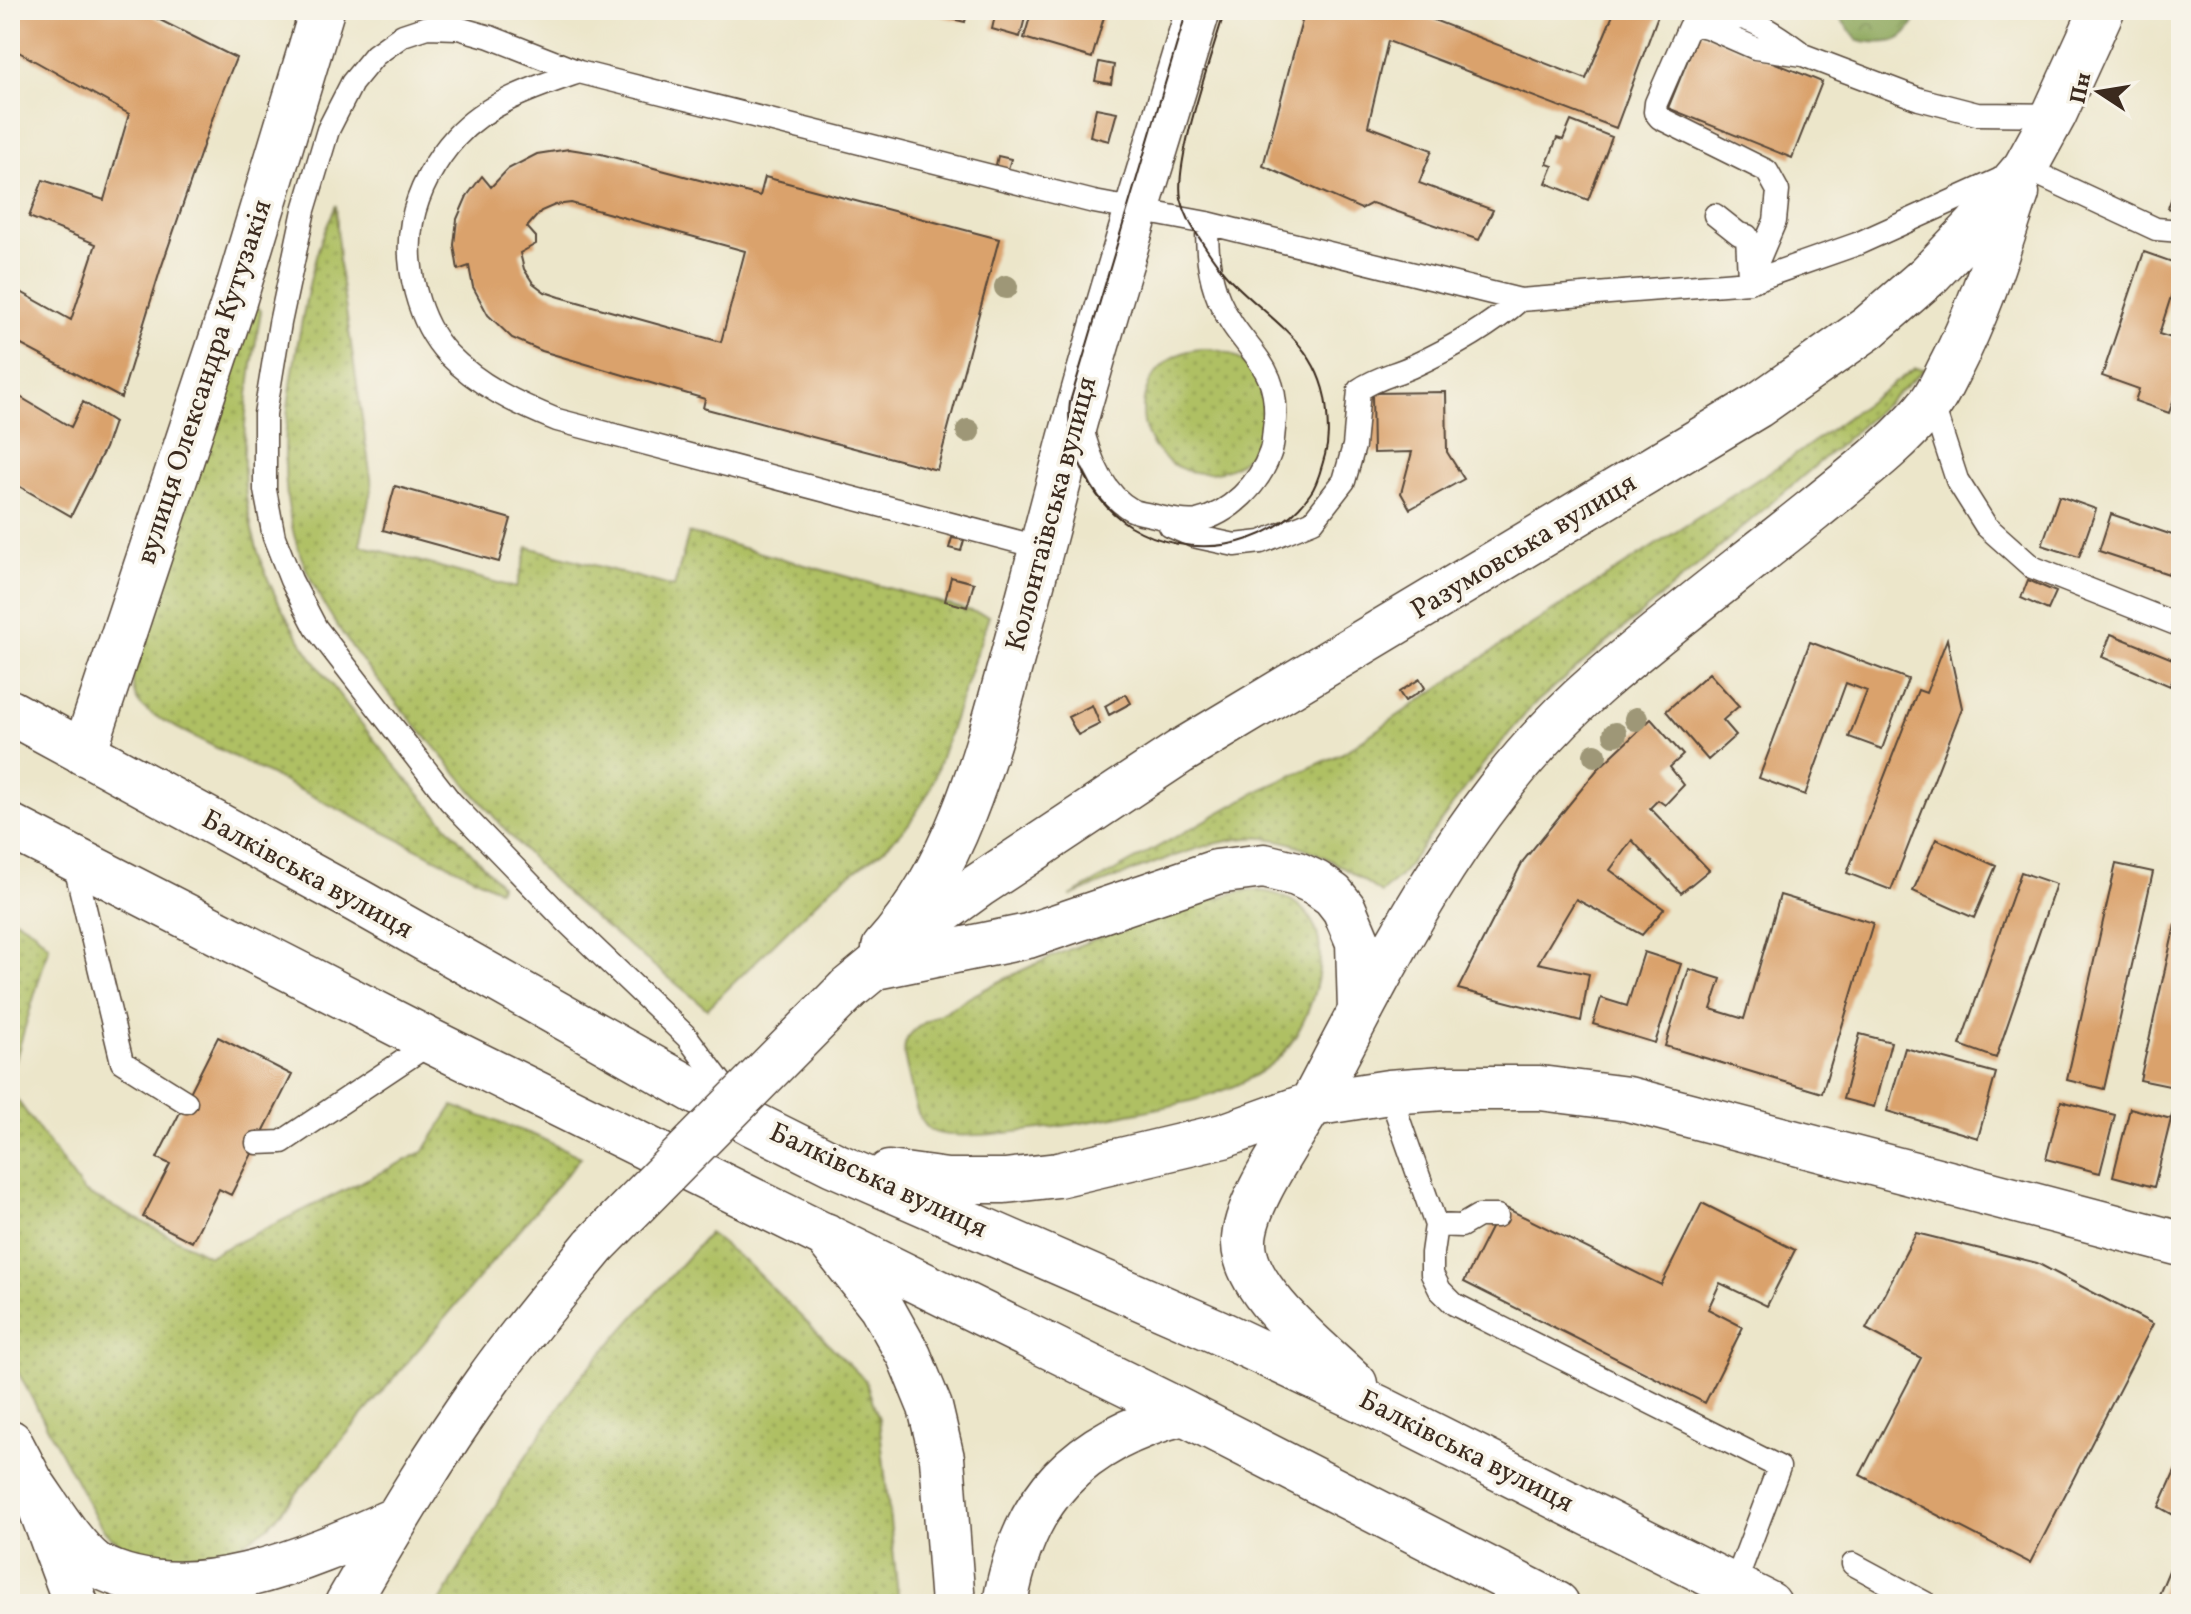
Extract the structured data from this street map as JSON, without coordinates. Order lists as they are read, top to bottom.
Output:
{
  "streets": {
    "main road": [
      "вулиця Олександра Кутузакія",
      "Колонтаївська вулиця",
      "Разумовська вулиця",
      "Балківська вулиця"
    ]
  },
  "crossings": [
    ["вулиця Олександра Кутузакія", "Балківська вулиця"],
    ["Колонтаївська вулиця", "Разумовська вулиця"]
  ],
  "north": "left"
}
